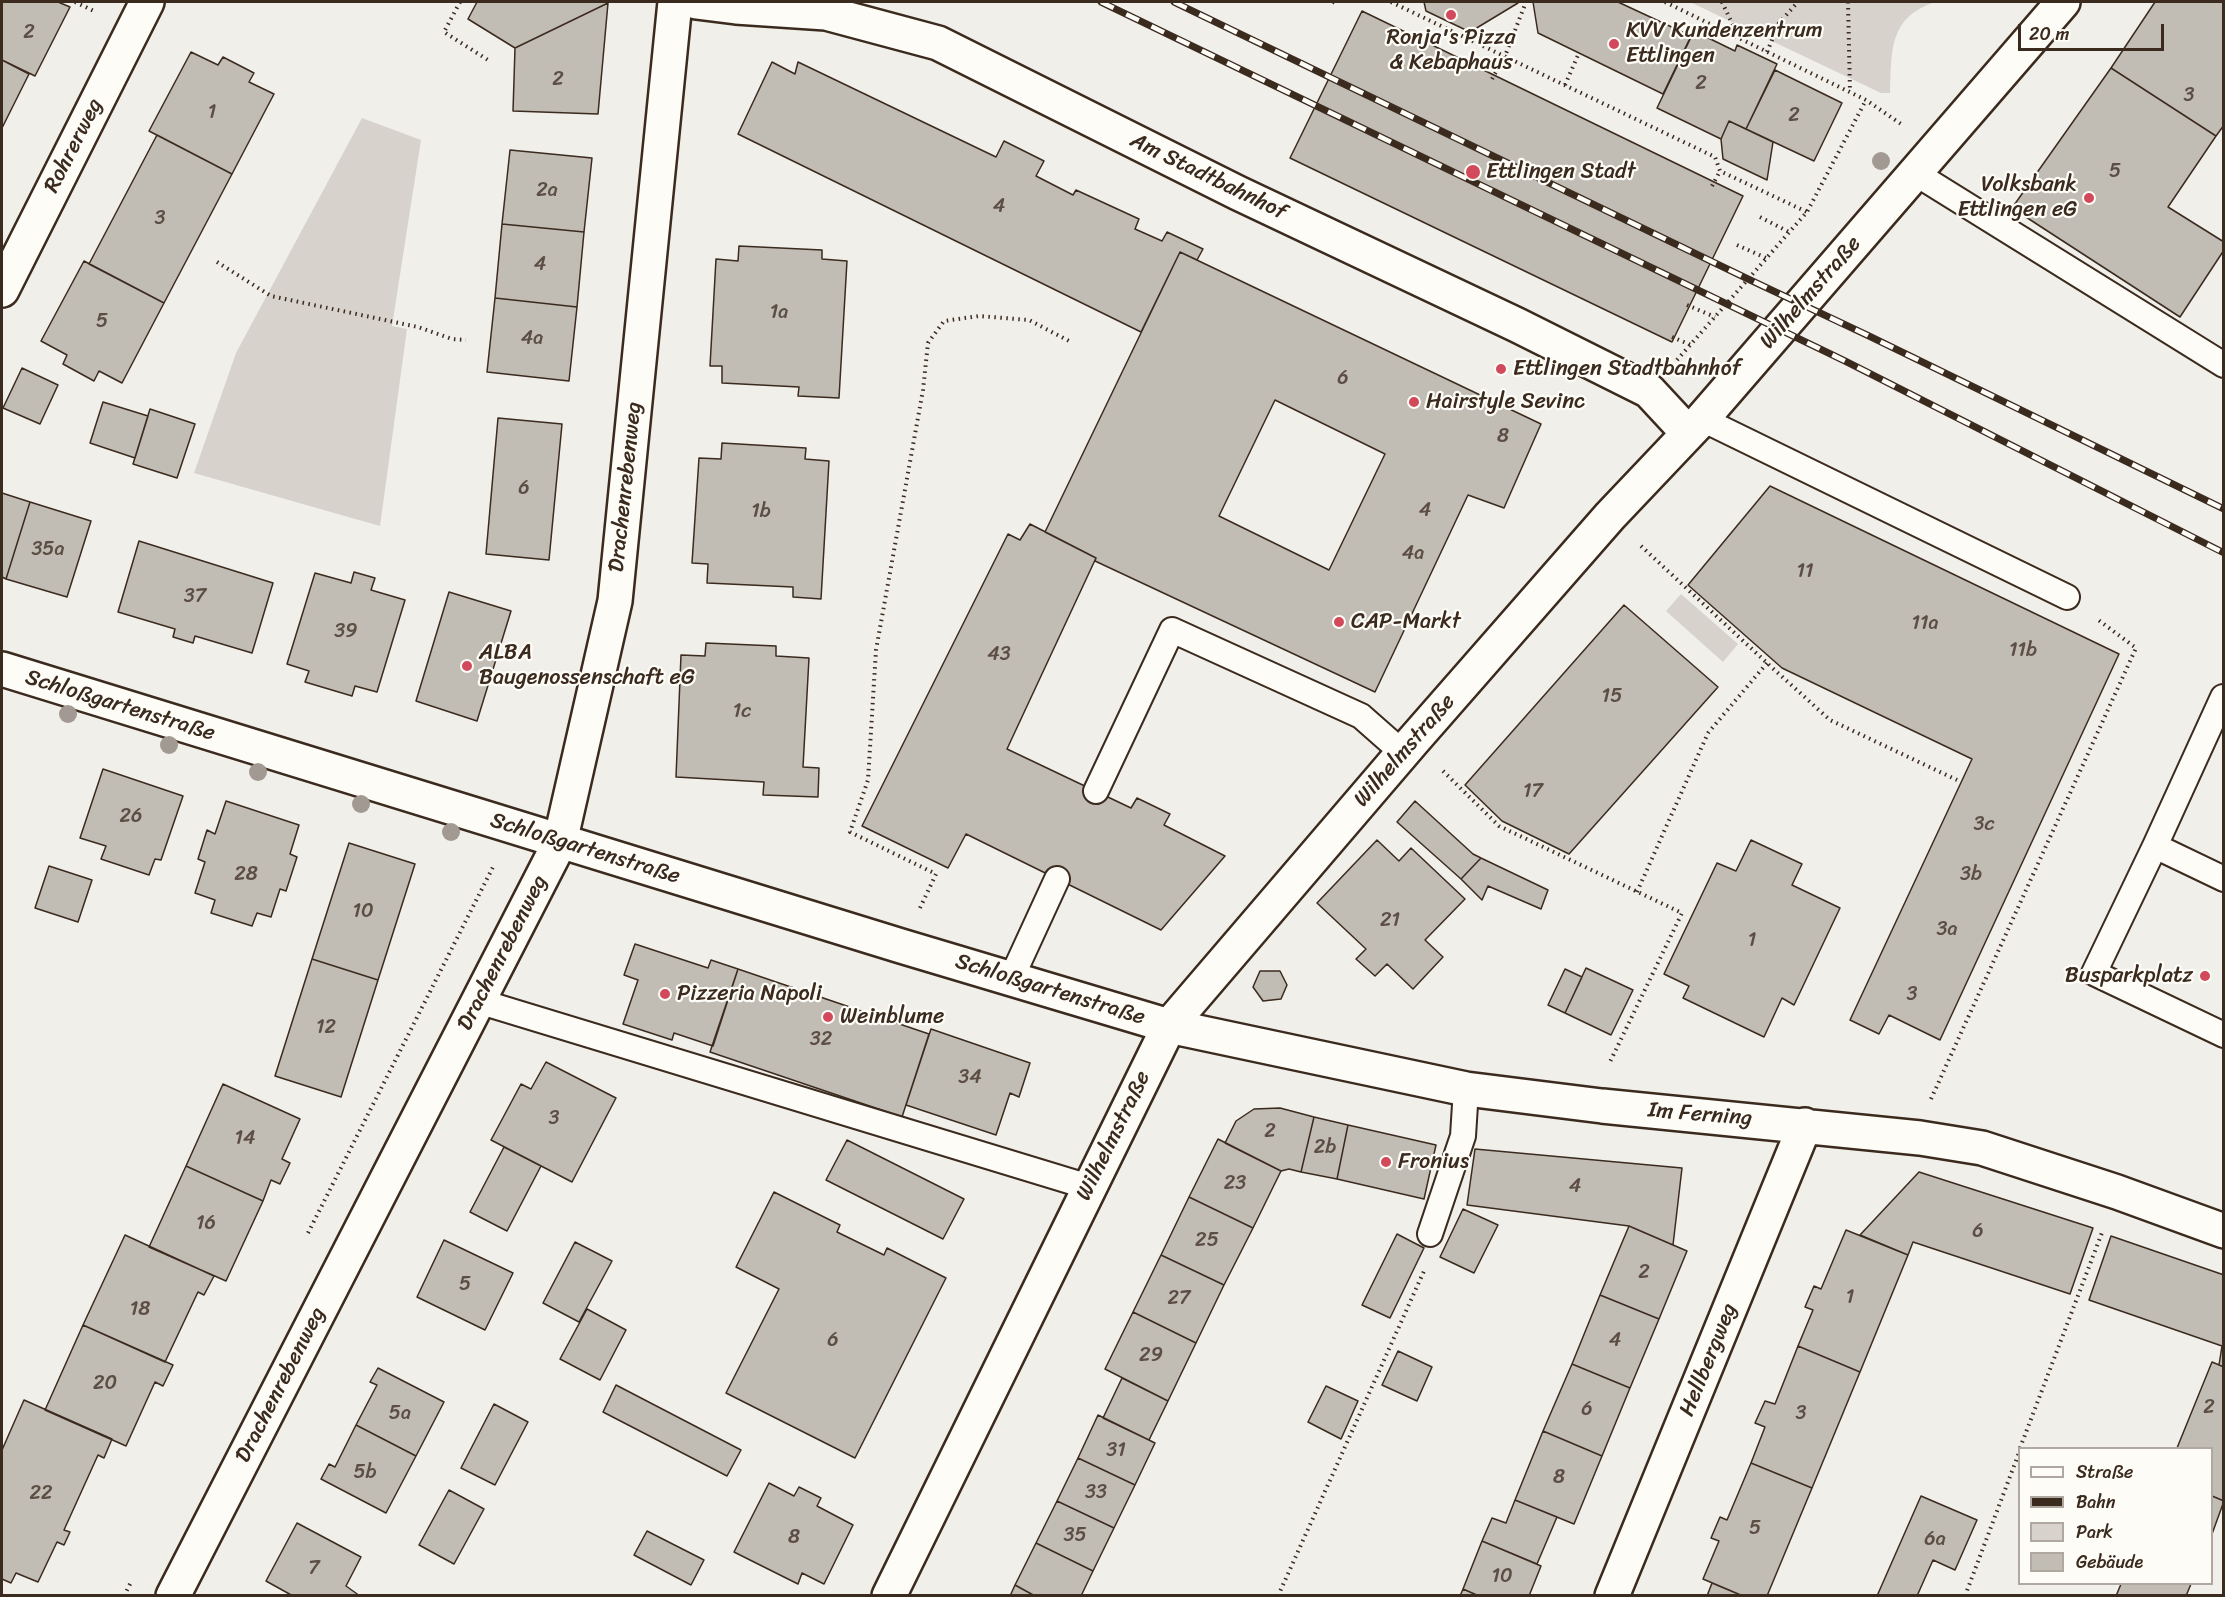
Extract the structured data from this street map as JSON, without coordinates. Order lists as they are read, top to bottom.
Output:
{
  "streets": {
    "street": [
      "Rohrerweg",
      "Am Stadtbahnhof",
      "Wilhelmstraße",
      "Drachenrebenweg",
      "Schloßgartenstraße",
      "Im Ferning",
      "Hellbergweg"
    ]
  },
  "crossings": [
    ["Am Stadtbahnhof", "Wilhelmstraße"],
    ["Wilhelmstraße", "Schloßgartenstraße"],
    ["Wilhelmstraße", "Im Ferning"],
    ["Drachenrebenweg", "Schloßgartenstraße"],
    ["Schloßgartenstraße", "Im Ferning"],
    ["Im Ferning", "Hellbergweg"]
  ],
  "places": [
    "Ronja's Pizza & Kebaphaus",
    "KVV Kundenzentrum Ettlingen",
    "Ettlingen Stadt",
    "Volksbank Ettlingen eG",
    "Ettlingen Stadtbahnhof",
    "Hairstyle Sevinc",
    "CAP-Markt",
    "ALBA Baugenossenschaft eG",
    "Busparkplatz",
    "Pizzeria Napoli",
    "Weinblume",
    "Fronius"
  ],
  "house_numbers": [
    "2",
    "2",
    "2",
    "3",
    "1",
    "2",
    "5",
    "2a",
    "4",
    "3",
    "4",
    "1a",
    "5",
    "4a",
    "6",
    "8",
    "6",
    "4",
    "1b",
    "35a",
    "4a",
    "11",
    "37",
    "11a",
    "39",
    "11b",
    "43",
    "15",
    "1c",
    "17",
    "26",
    "3c",
    "28",
    "3b",
    "10",
    "21",
    "3a",
    "1",
    "3",
    "12",
    "32",
    "34",
    "3",
    "2",
    "14",
    "2b",
    "23",
    "4",
    "16",
    "6",
    "25",
    "2",
    "5",
    "1",
    "27",
    "18",
    "6",
    "4",
    "29",
    "20",
    "2",
    "6",
    "5a",
    "3",
    "31",
    "5b",
    "8",
    "33",
    "22",
    "5",
    "35",
    "8",
    "6a",
    "7",
    "10"
  ],
  "legend": [
    "Straße",
    "Bahn",
    "Park",
    "Gebäude"
  ],
  "scale_bar": "20 m"
}
